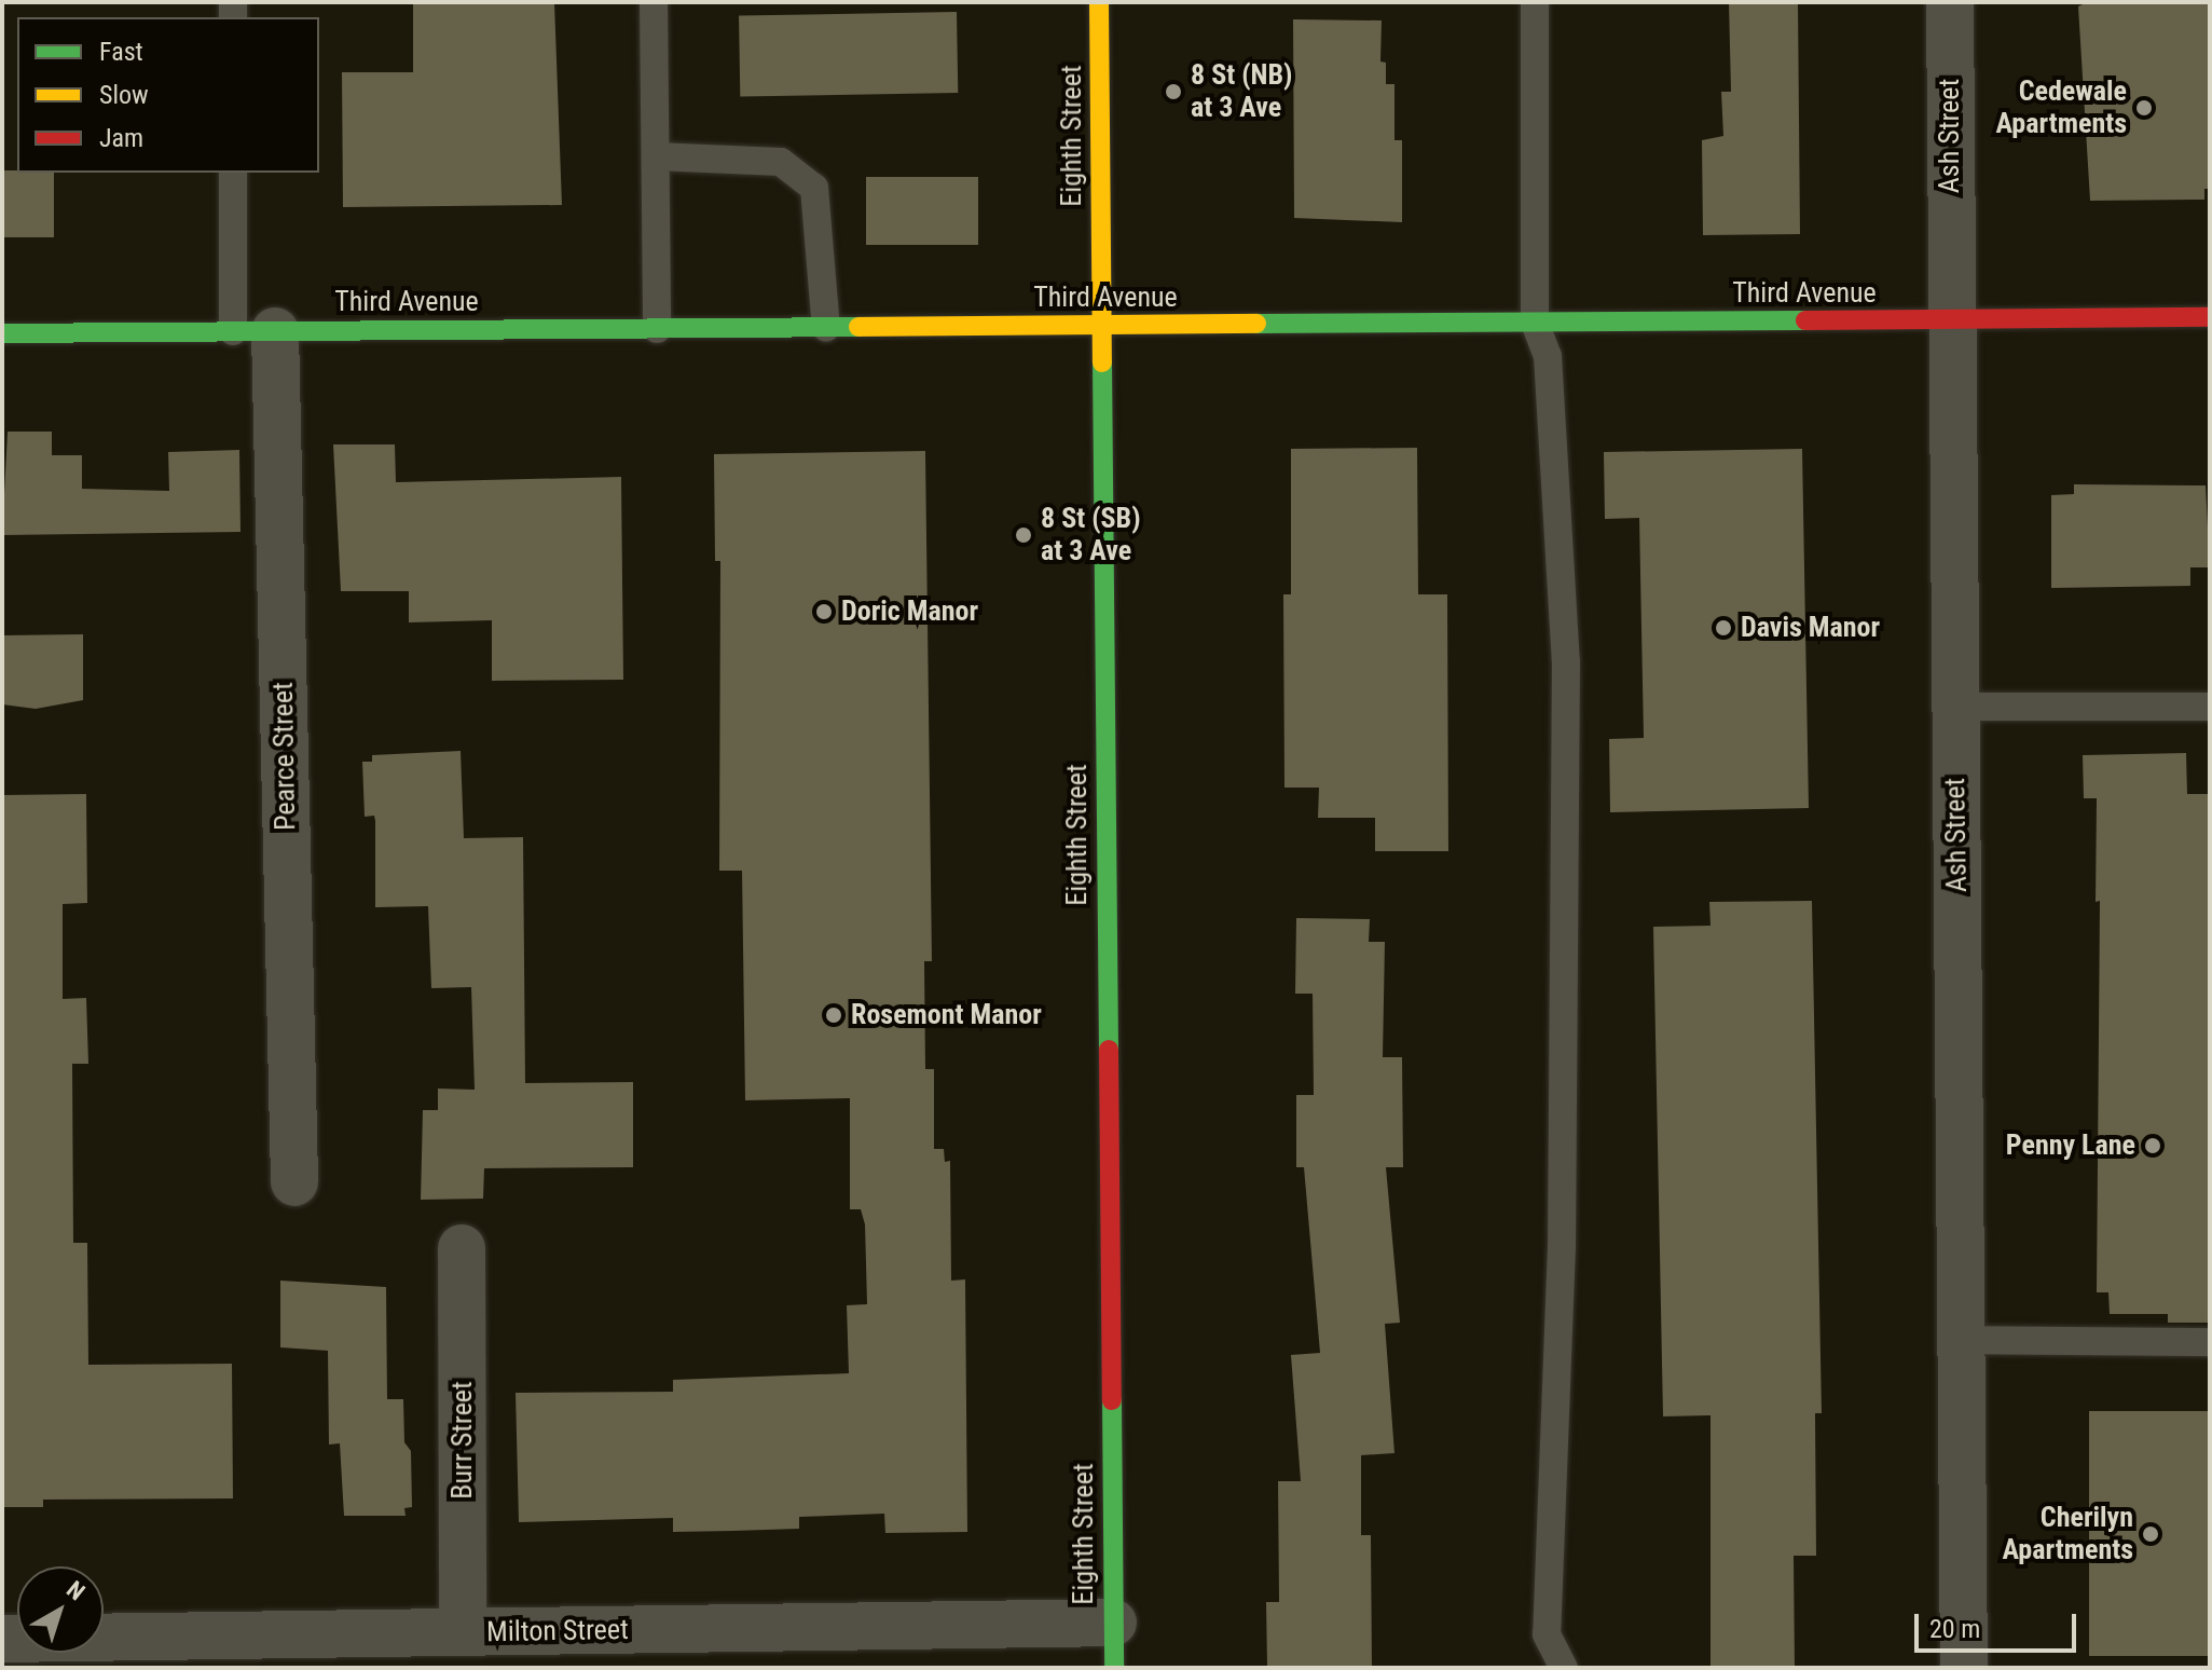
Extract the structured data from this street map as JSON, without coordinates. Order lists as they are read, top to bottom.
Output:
{
  "streets": {
    "street": [
      "Eighth Street",
      "Ash Street",
      "Third Avenue",
      "Pearce Street",
      "Burr Street",
      "Milton Street"
    ]
  },
  "crossings": [
    ["Eighth Street", "Third Avenue"],
    ["Eighth Street", "Milton Street"],
    ["Ash Street", "Third Avenue"],
    ["Third Avenue", "Pearce Street"],
    ["Burr Street", "Milton Street"]
  ],
  "places": [
    "8 St (NB) at 3 Ave",
    "Cedewale Apartments",
    "8 St (SB) at 3 Ave",
    "Doric Manor",
    "Davis Manor",
    "Rosemont Manor",
    "Penny Lane",
    "Cherilyn Apartments"
  ],
  "legend": ["Fast", "Slow", "Jam"],
  "scale_bar": "20 m",
  "north": "top right"
}
